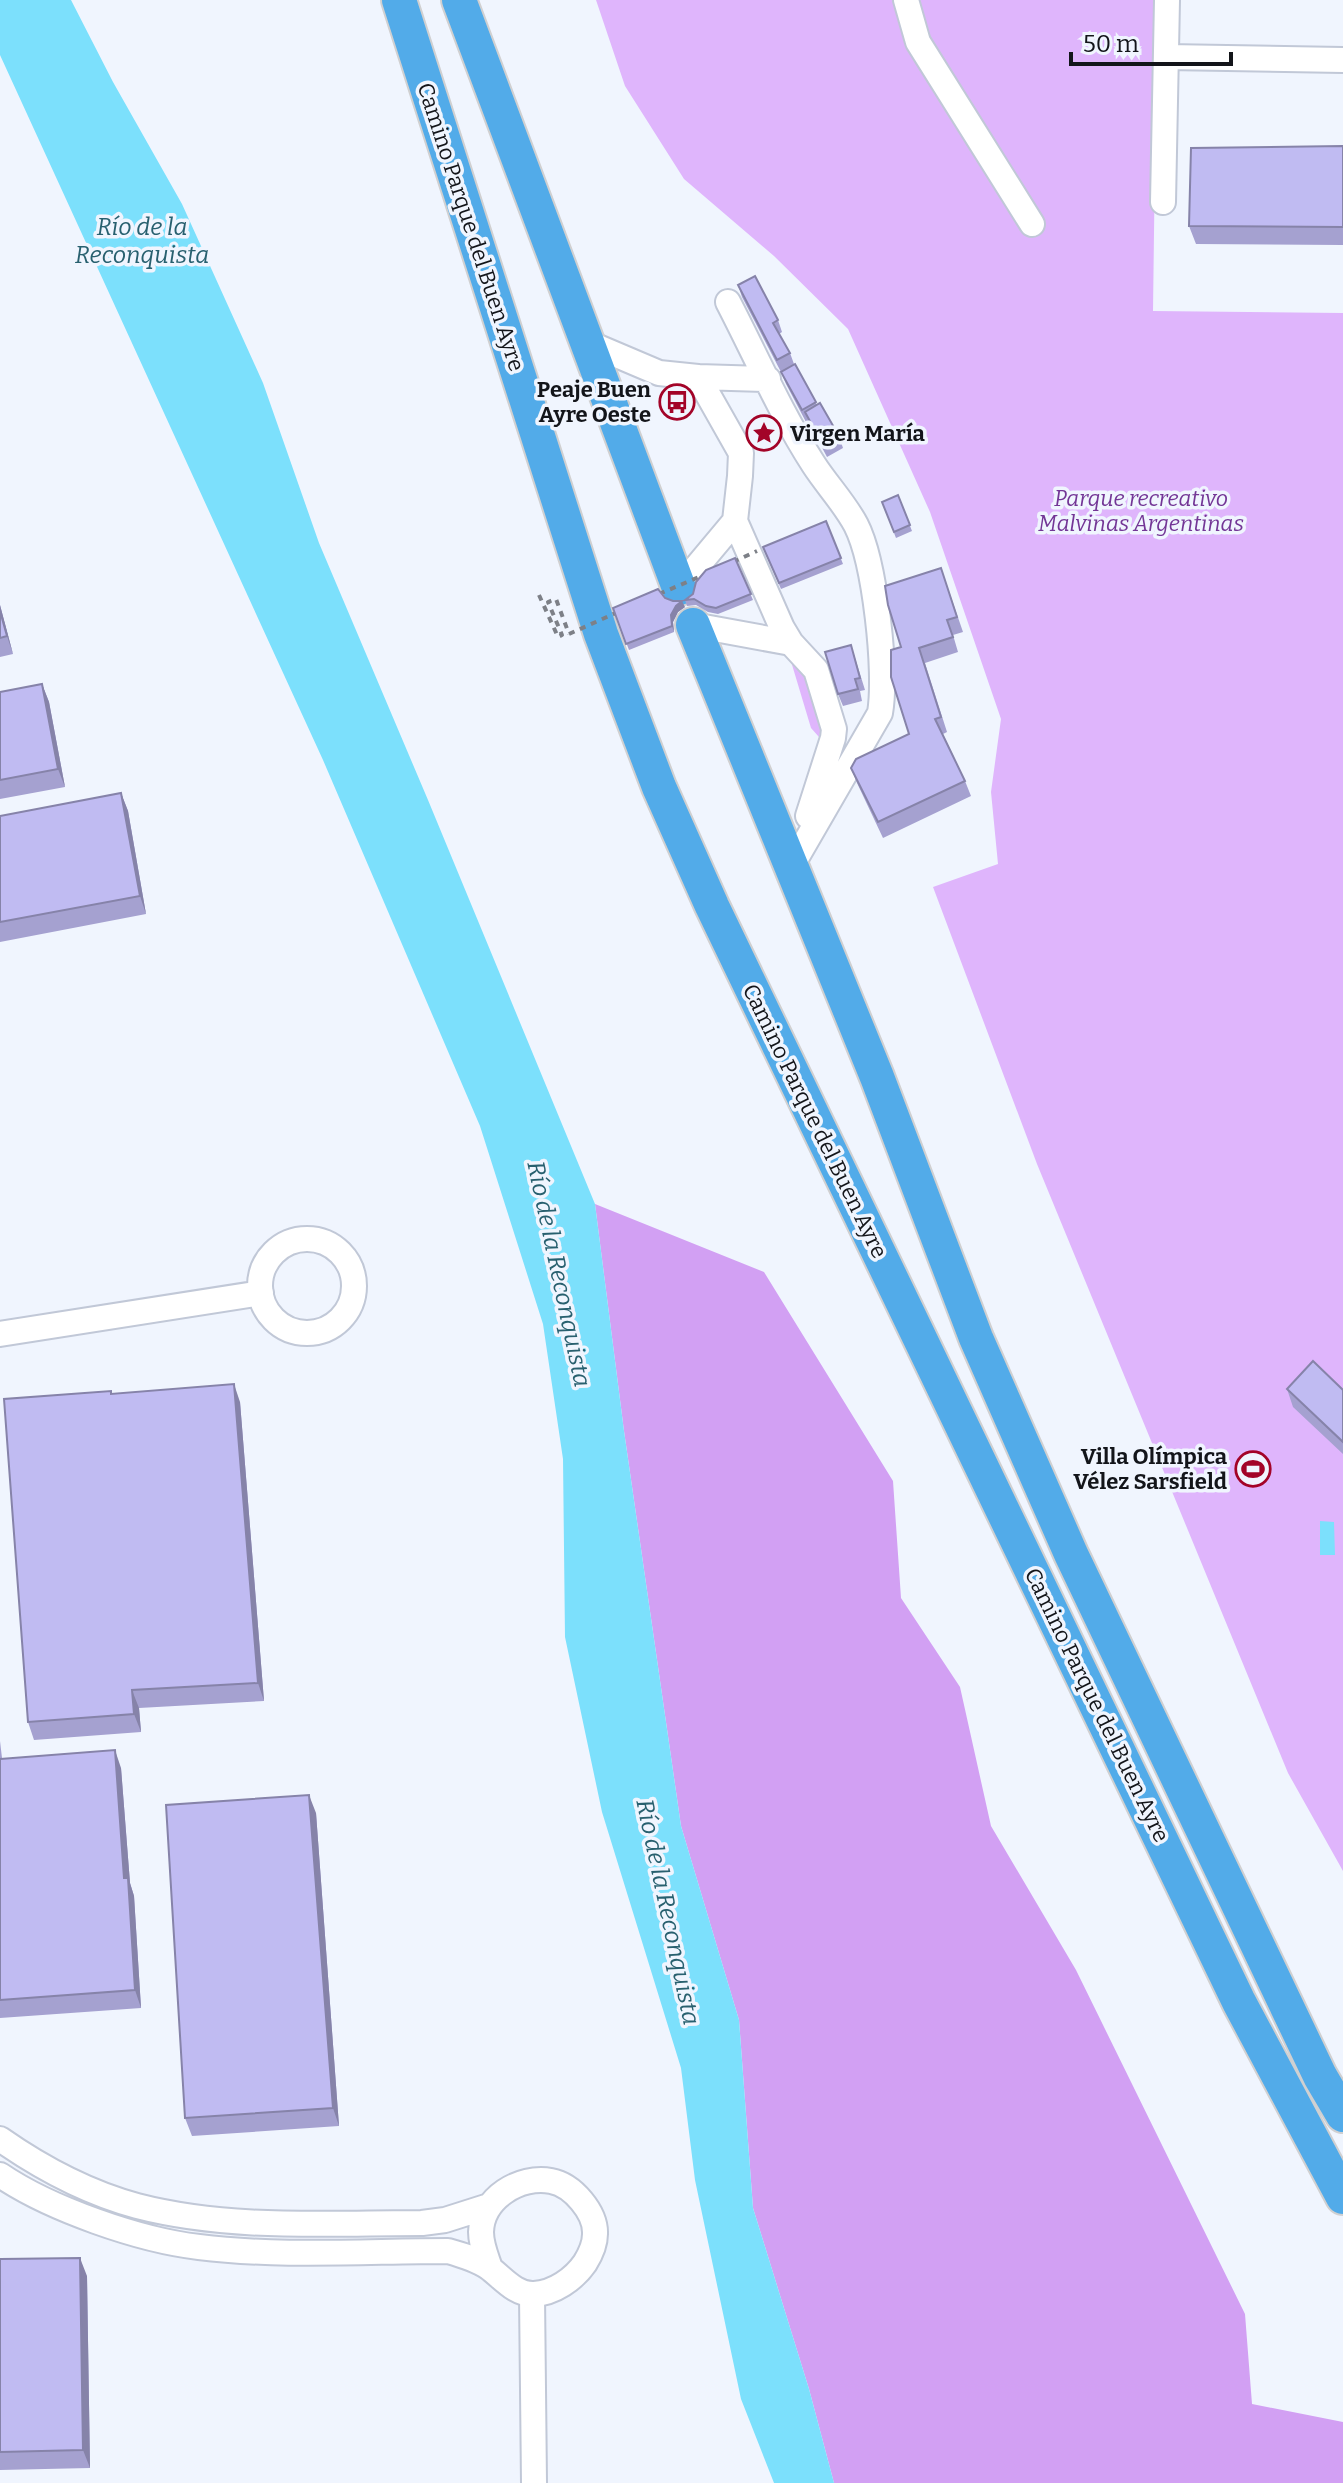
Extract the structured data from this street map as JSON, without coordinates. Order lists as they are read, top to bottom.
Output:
{
  "streets": {
    "highway": ["Camino Parque del Buen Ayre"]
  },
  "water": ["Río de la Reconquista"],
  "parks": ["Parque recreativo Malvinas Argentinas"],
  "places": {
    "bus stop": ["Peaje Buen Ayre Oeste"],
    "place": ["Virgen María"],
    "sports": ["Villa Olímpica Vélez Sarsfield"]
  },
  "scale_bar": "50 m"
}
